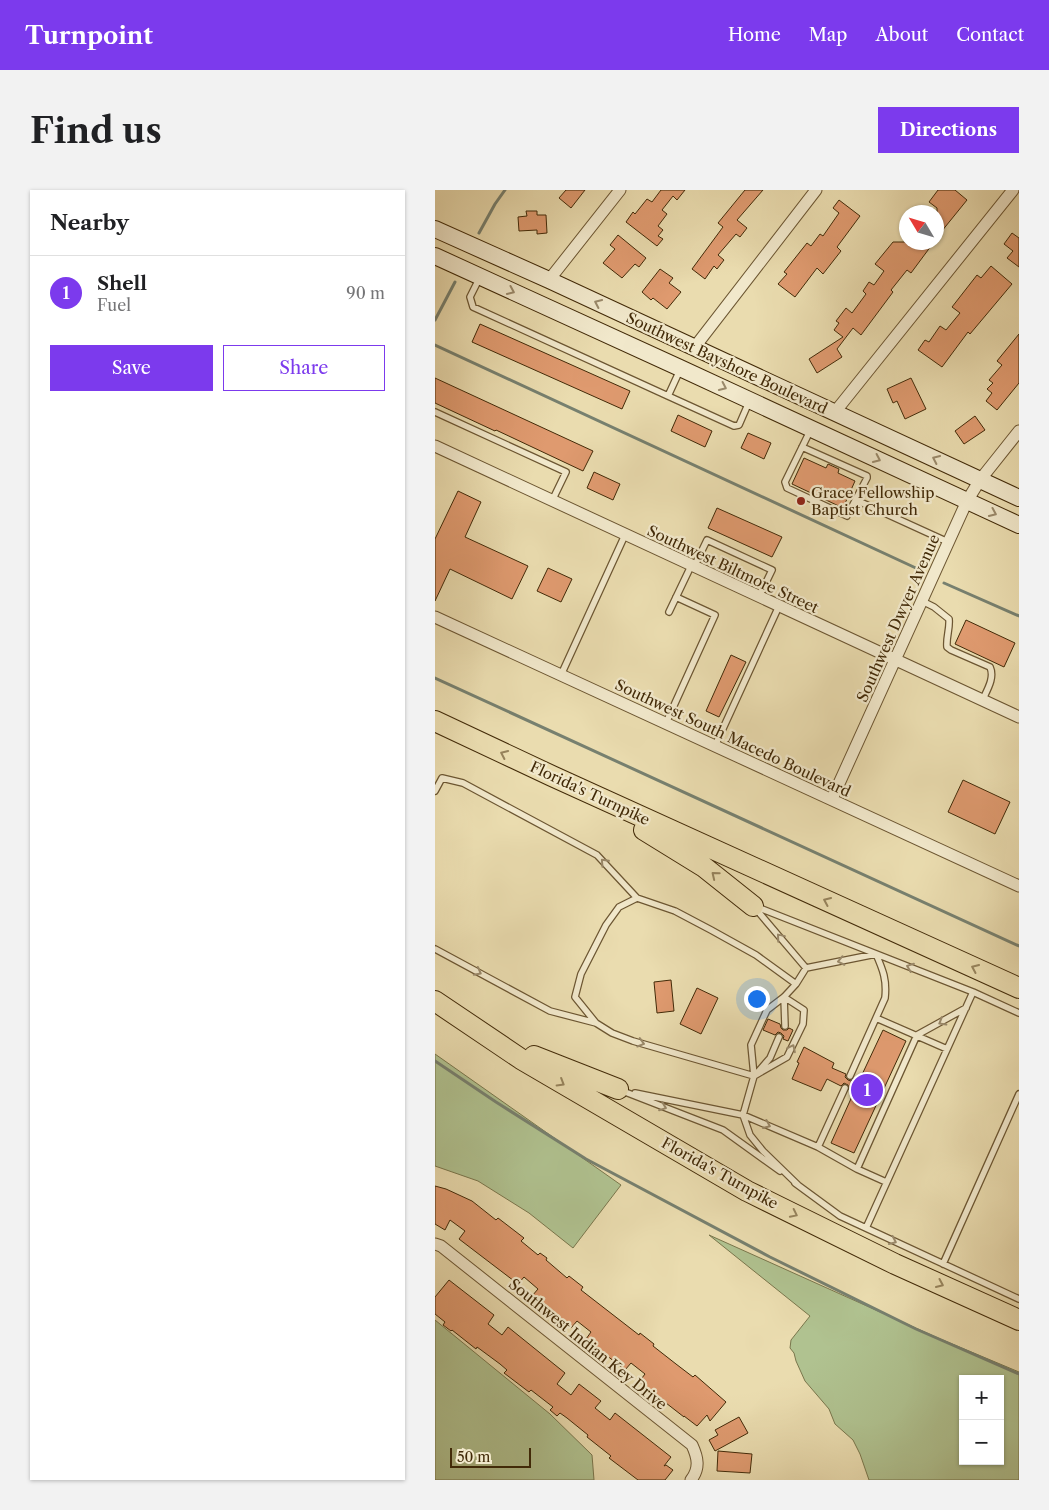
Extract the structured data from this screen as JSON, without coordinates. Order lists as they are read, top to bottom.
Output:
{
  "streets": {
    "highway": ["Florida's Turnpike"],
    "main road": ["Southwest Bayshore Boulevard"],
    "street": [
      "Southwest Biltmore Street",
      "Southwest Dwyer Avenue",
      "Southwest South Macedo Boulevard",
      "Southwest Indian Key Drive"
    ]
  },
  "crossings": [
    ["Southwest Bayshore Boulevard", "Southwest Dwyer Avenue"],
    ["Southwest Biltmore Street", "Southwest Dwyer Avenue"],
    ["Southwest Dwyer Avenue", "Southwest South Macedo Boulevard"]
  ],
  "places": ["Grace Fellowship Baptist Church"],
  "scale_bar": "50 m",
  "north": "top left",
  "page": {
    "header": "Turnpoint",
    "nav": [
      "Home",
      "Map",
      "About",
      "Contact"
    ],
    "buttons": [
      "Directions",
      ["Save", "Share"]
    ],
    "title": "Find us",
    "heading": "Nearby",
    "list": [
      {
        "mark": "1",
        "name": "Shell",
        "note": "Fuel",
        "value": "90 m"
      }
    ],
    "pins": "1",
    "map_buttons": ["+", "−"],
    "scale": "50 m"
  }
}
